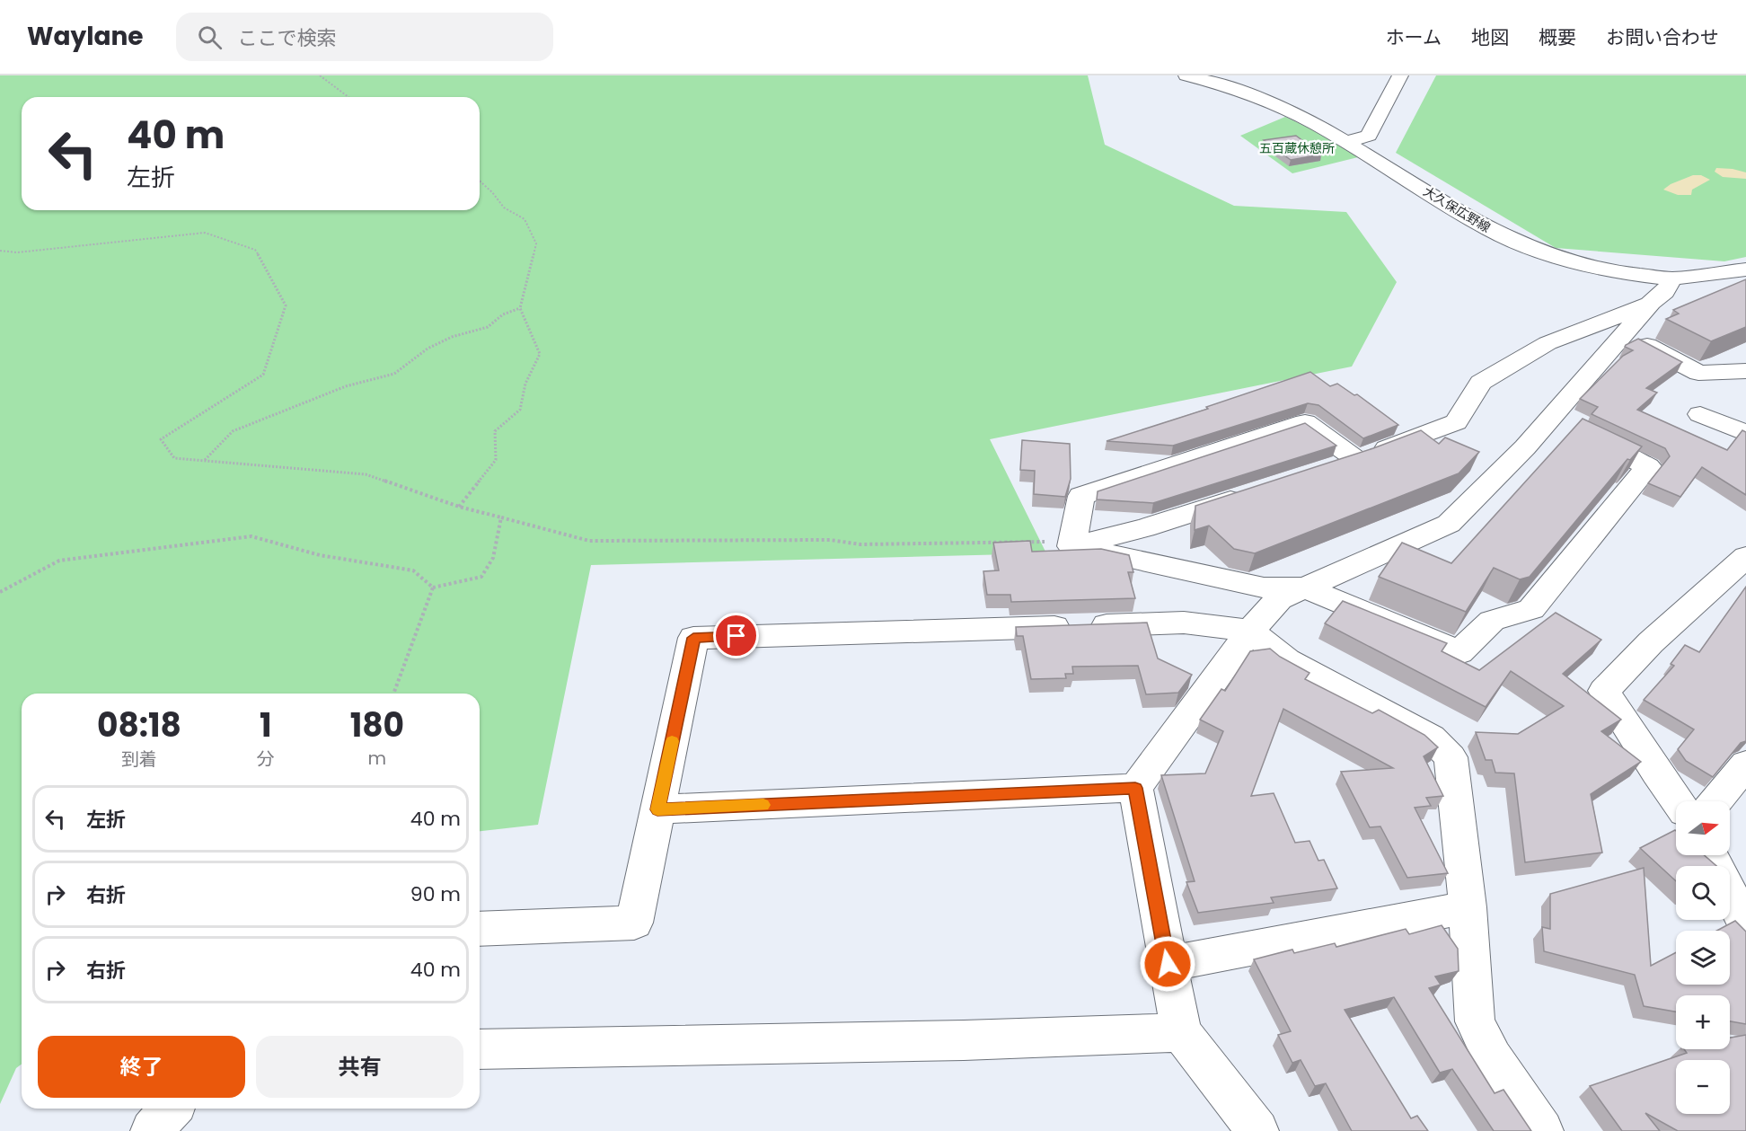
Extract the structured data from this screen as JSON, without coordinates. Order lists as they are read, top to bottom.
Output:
{
  "streets": {
    "street": ["大久保広野線"]
  },
  "parks": ["五百蔵休憩所"],
  "north": "right",
  "page": {
    "header": "Waylane",
    "search": "ここで検索",
    "nav": [
      "ホーム",
      "地図",
      "概要",
      "お問い合わせ"
    ],
    "turn": ["40 m", "左折"],
    "eta": [
      "08:18",
      "到着",
      "1",
      "分",
      "180",
      "m"
    ],
    "list": [
      {
        "name": "左折",
        "value": "40 m"
      },
      {
        "name": "右折",
        "value": "90 m"
      },
      {
        "name": "右折",
        "value": "40 m"
      }
    ],
    "map_buttons": ["+", "−"],
    "buttons": ["終了", "共有"]
  }
}
